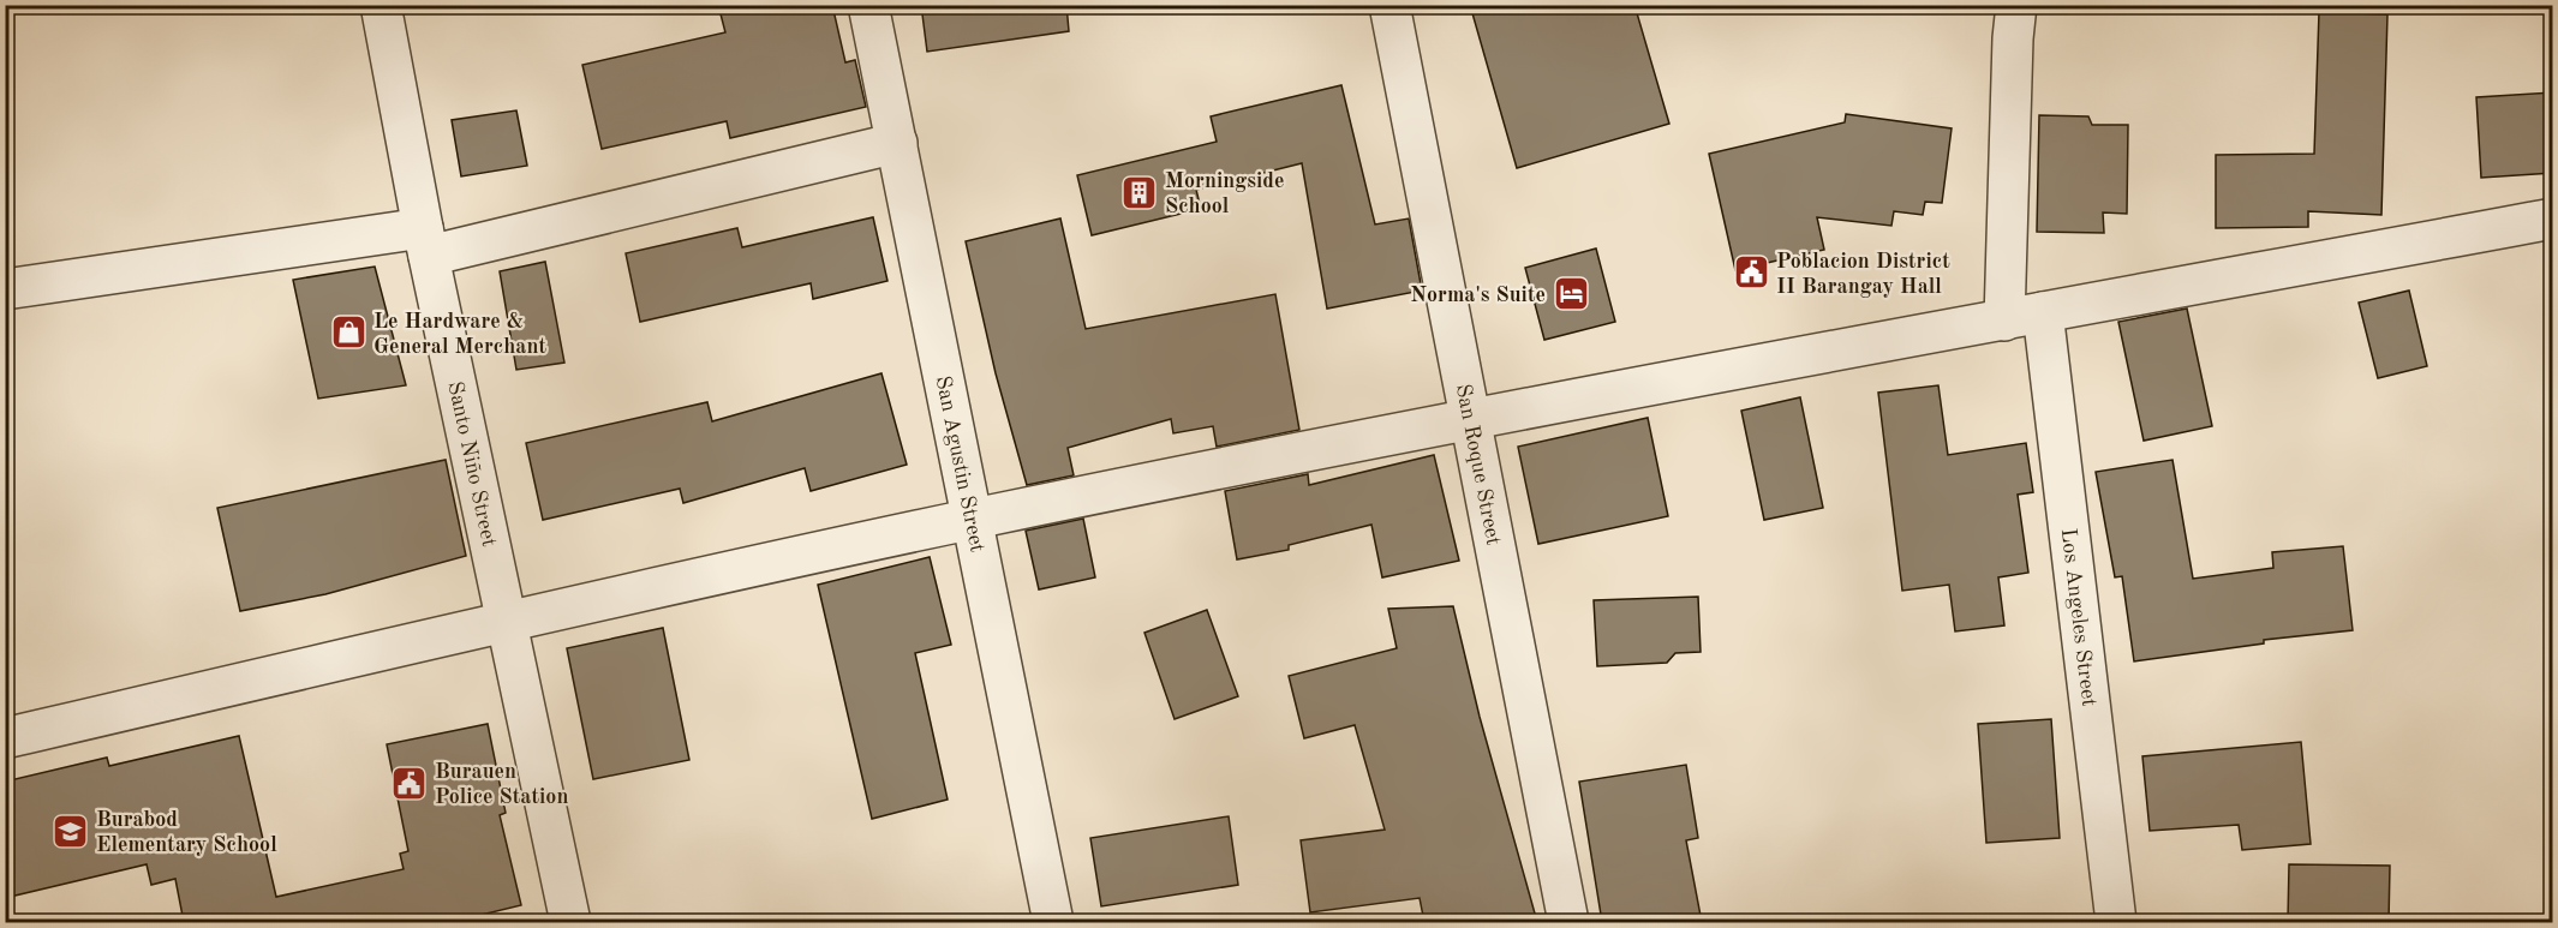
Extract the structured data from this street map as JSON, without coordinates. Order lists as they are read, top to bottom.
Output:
{
  "streets": {
    "street": [
      "San Agustin Street",
      "San Roque Street",
      "Santo Niño Street",
      "Los Angeles Street"
    ]
  },
  "places": {
    "building": ["Morningside School"],
    "public building": ["Poblacion District II Barangay Hall", "Burauen Police Station"],
    "hotel": ["Norma's Suite"],
    "shop": ["Le Hardware & General Merchant"],
    "school or university": ["Burabod Elementary School"]
  }
}
